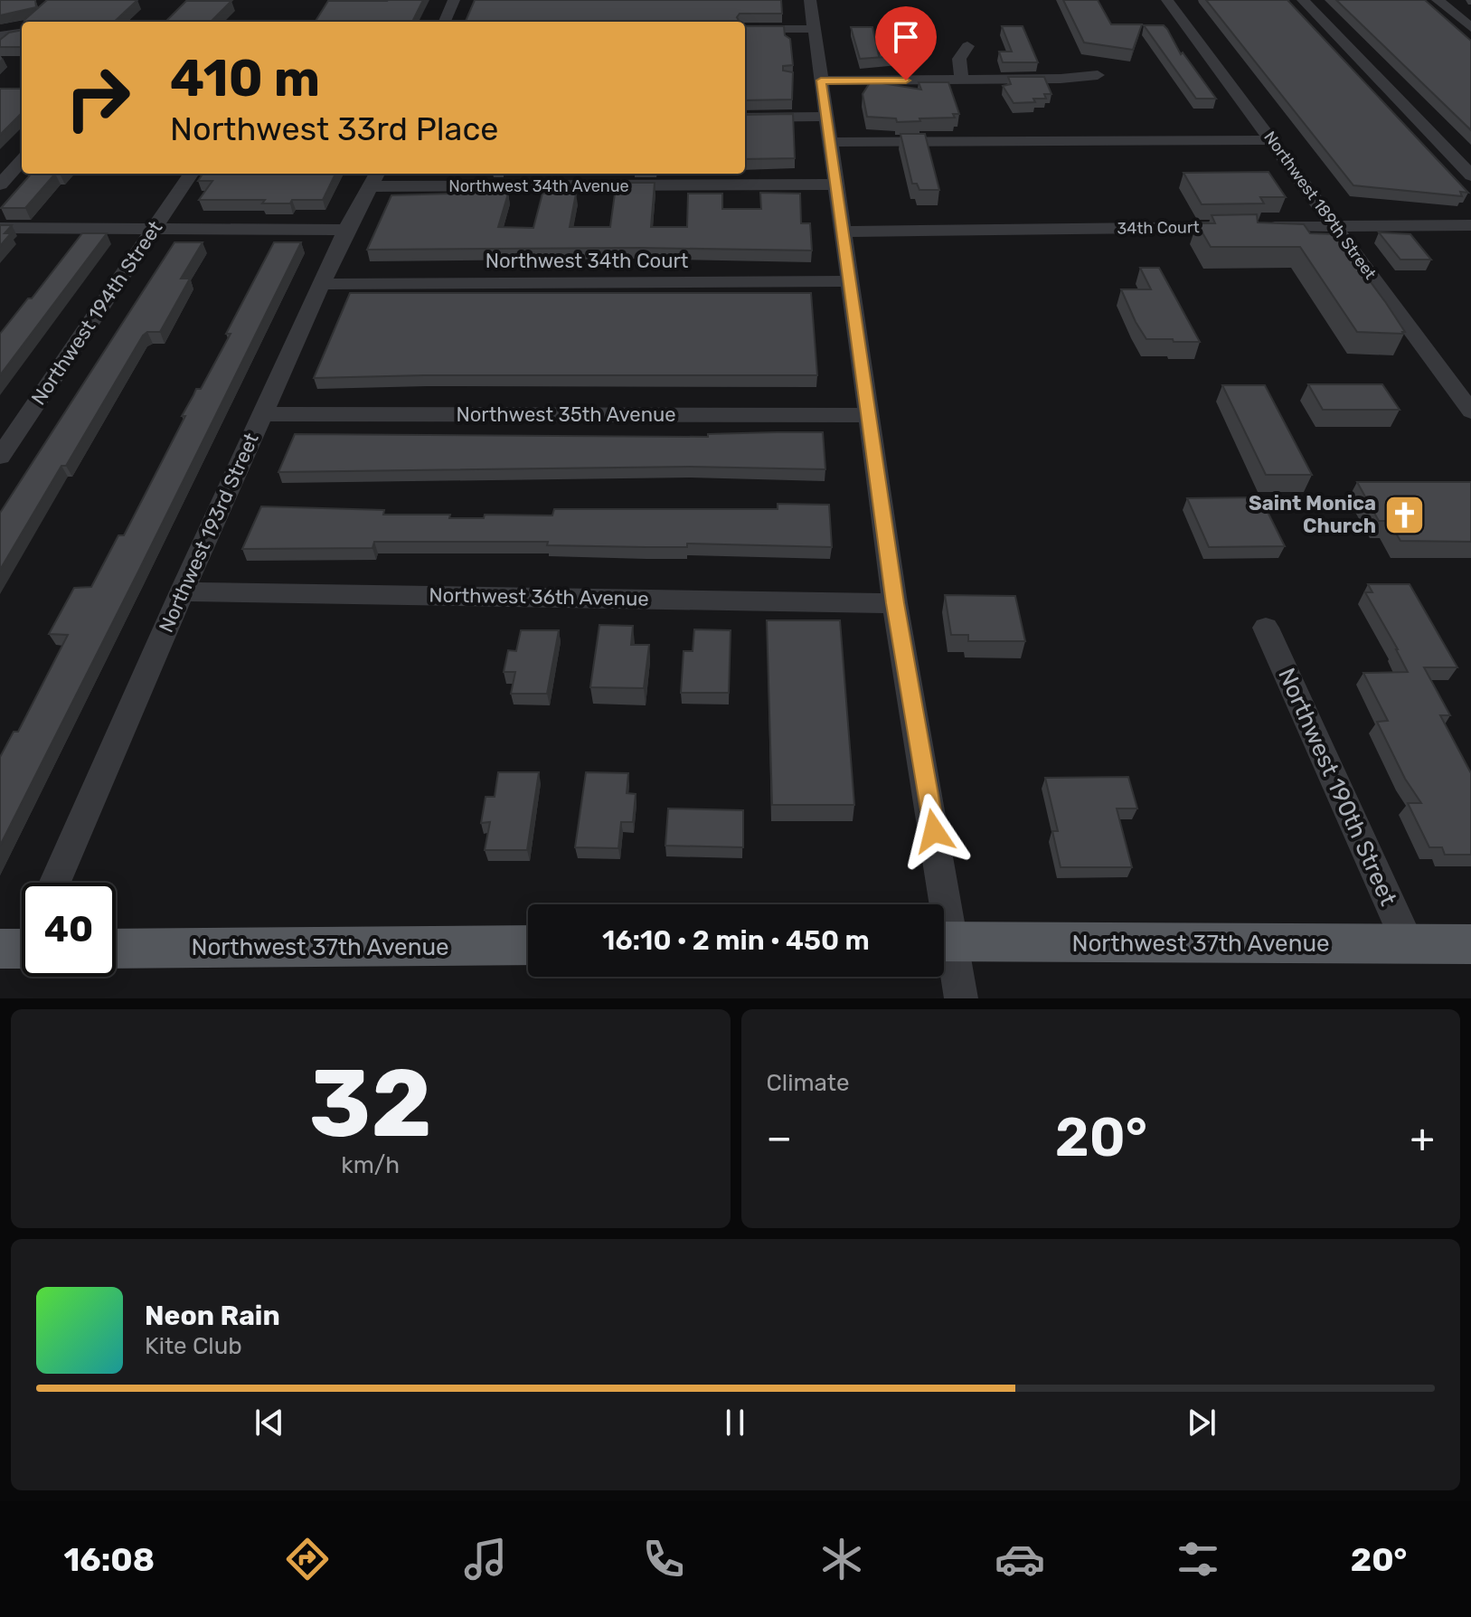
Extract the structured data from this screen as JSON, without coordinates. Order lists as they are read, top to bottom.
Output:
{
  "streets": {
    "main road": ["Northwest 37th Avenue"],
    "street": [
      "Northwest 34th Avenue",
      "Northwest 189th Street",
      "34th Court",
      "Northwest 34th Court",
      "Northwest 194th Street",
      "Northwest 35th Avenue",
      "Northwest 193rd Street",
      "Northwest 36th Avenue",
      "Northwest 190th Street"
    ]
  },
  "crossings": [
    ["Northwest 34th Avenue", "Northwest 193rd Street"],
    ["Northwest 189th Street", "34th Court"],
    ["Northwest 34th Court", "Northwest 193rd Street"],
    ["Northwest 35th Avenue", "Northwest 193rd Street"],
    ["Northwest 193rd Street", "Northwest 36th Avenue"],
    ["Northwest 190th Street", "Northwest 37th Avenue"]
  ],
  "places": {
    "church": ["Saint Monica Church"]
  },
  "page": {
    "turn": ["410 m", "Northwest 33rd Place"],
    "limit": "40",
    "trip": "16:10 · 2 min · 450 m",
    "tile": [
      ["32", "km/h"],
      "Climate"
    ],
    "heat": ["−", "20°", "+"],
    "song": ["Neon Rain", "Kite Club"],
    "tabs": ["16:08", "20°"]
  }
}
